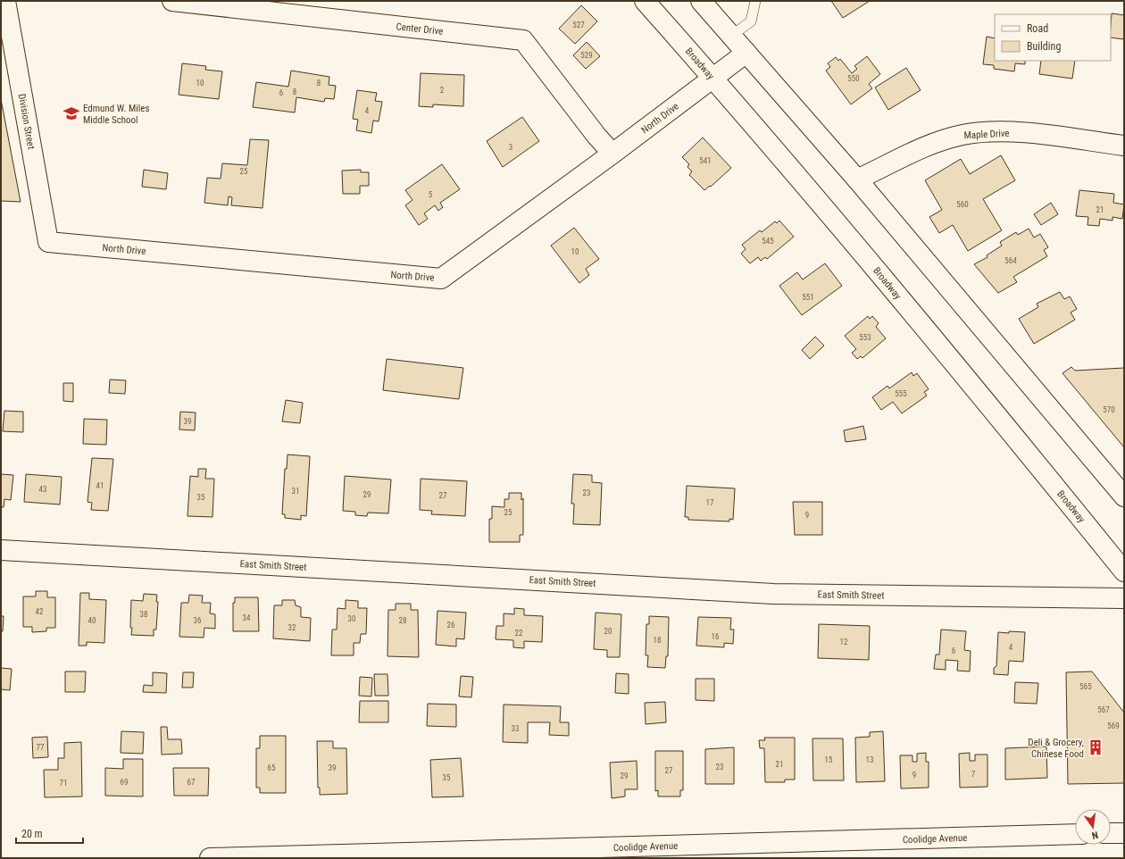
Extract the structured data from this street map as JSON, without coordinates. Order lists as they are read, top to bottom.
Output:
{
  "streets": {
    "street": [
      "Center Drive",
      "Broadway",
      "North Drive",
      "Division Street",
      "Maple Drive",
      "East Smith Street",
      "Coolidge Avenue"
    ]
  },
  "crossings": [
    ["Center Drive", "North Drive"],
    ["Broadway", "North Drive"],
    ["North Drive", "Division Street"]
  ],
  "places": {
    "school or university": ["Edmund W. Miles Middle School"],
    "building": ["Deli & Grocery, Chinese Food"]
  },
  "house_numbers": [
    "527",
    "529",
    "550",
    "10",
    "8",
    "2",
    "8",
    "6",
    "4",
    "3",
    "541",
    "25",
    "5",
    "560",
    "21",
    "545",
    "10",
    "564",
    "551",
    "553",
    "555",
    "570",
    "39",
    "41",
    "43",
    "31",
    "23",
    "29",
    "27",
    "35",
    "17",
    "25",
    "9",
    "42",
    "38",
    "34",
    "30",
    "40",
    "36",
    "28",
    "26",
    "32",
    "20",
    "22",
    "16",
    "18",
    "12",
    "4",
    "6",
    "565",
    "567",
    "569",
    "33",
    "77",
    "15",
    "13",
    "21",
    "23",
    "65",
    "39",
    "27",
    "7",
    "9",
    "29",
    "35",
    "69",
    "67",
    "71"
  ],
  "legend": ["Road", "Building"],
  "scale_bar": "20 m",
  "north": "bottom"
}
